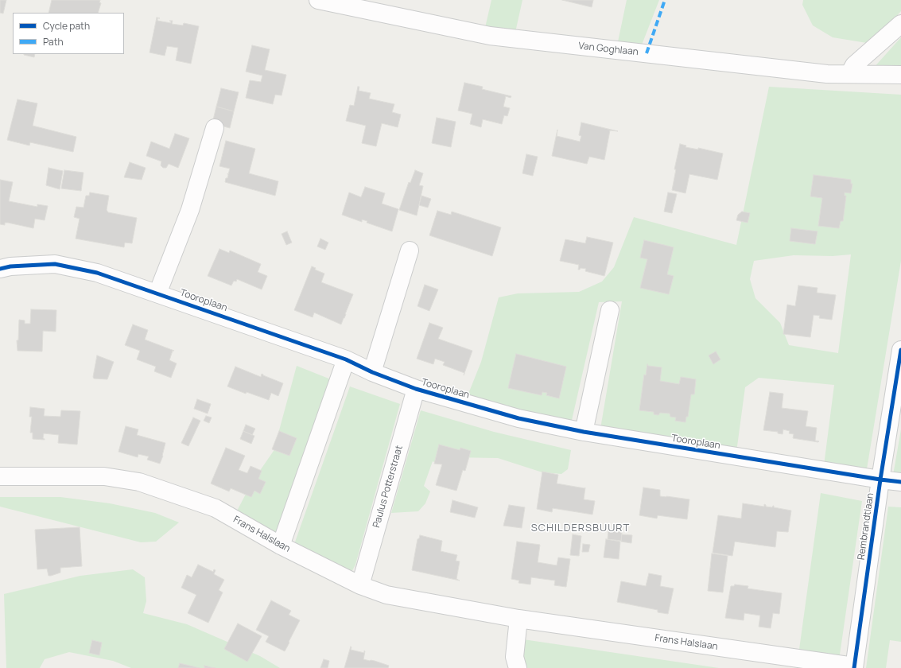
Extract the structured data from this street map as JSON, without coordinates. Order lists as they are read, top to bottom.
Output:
{
  "streets": {
    "street": [
      "Van Goghlaan",
      "Tooroplaan",
      "Paulus Potterstraat",
      "Rembrandtlaan",
      "Frans Halslaan"
    ]
  },
  "crossings": [
    ["Tooroplaan", "Paulus Potterstraat"],
    ["Tooroplaan", "Rembrandtlaan"],
    ["Paulus Potterstraat", "Frans Halslaan"],
    ["Rembrandtlaan", "Frans Halslaan"]
  ],
  "districts": ["SCHILDERSBUURT"],
  "legend": ["Cycle path", "Path"]
}
